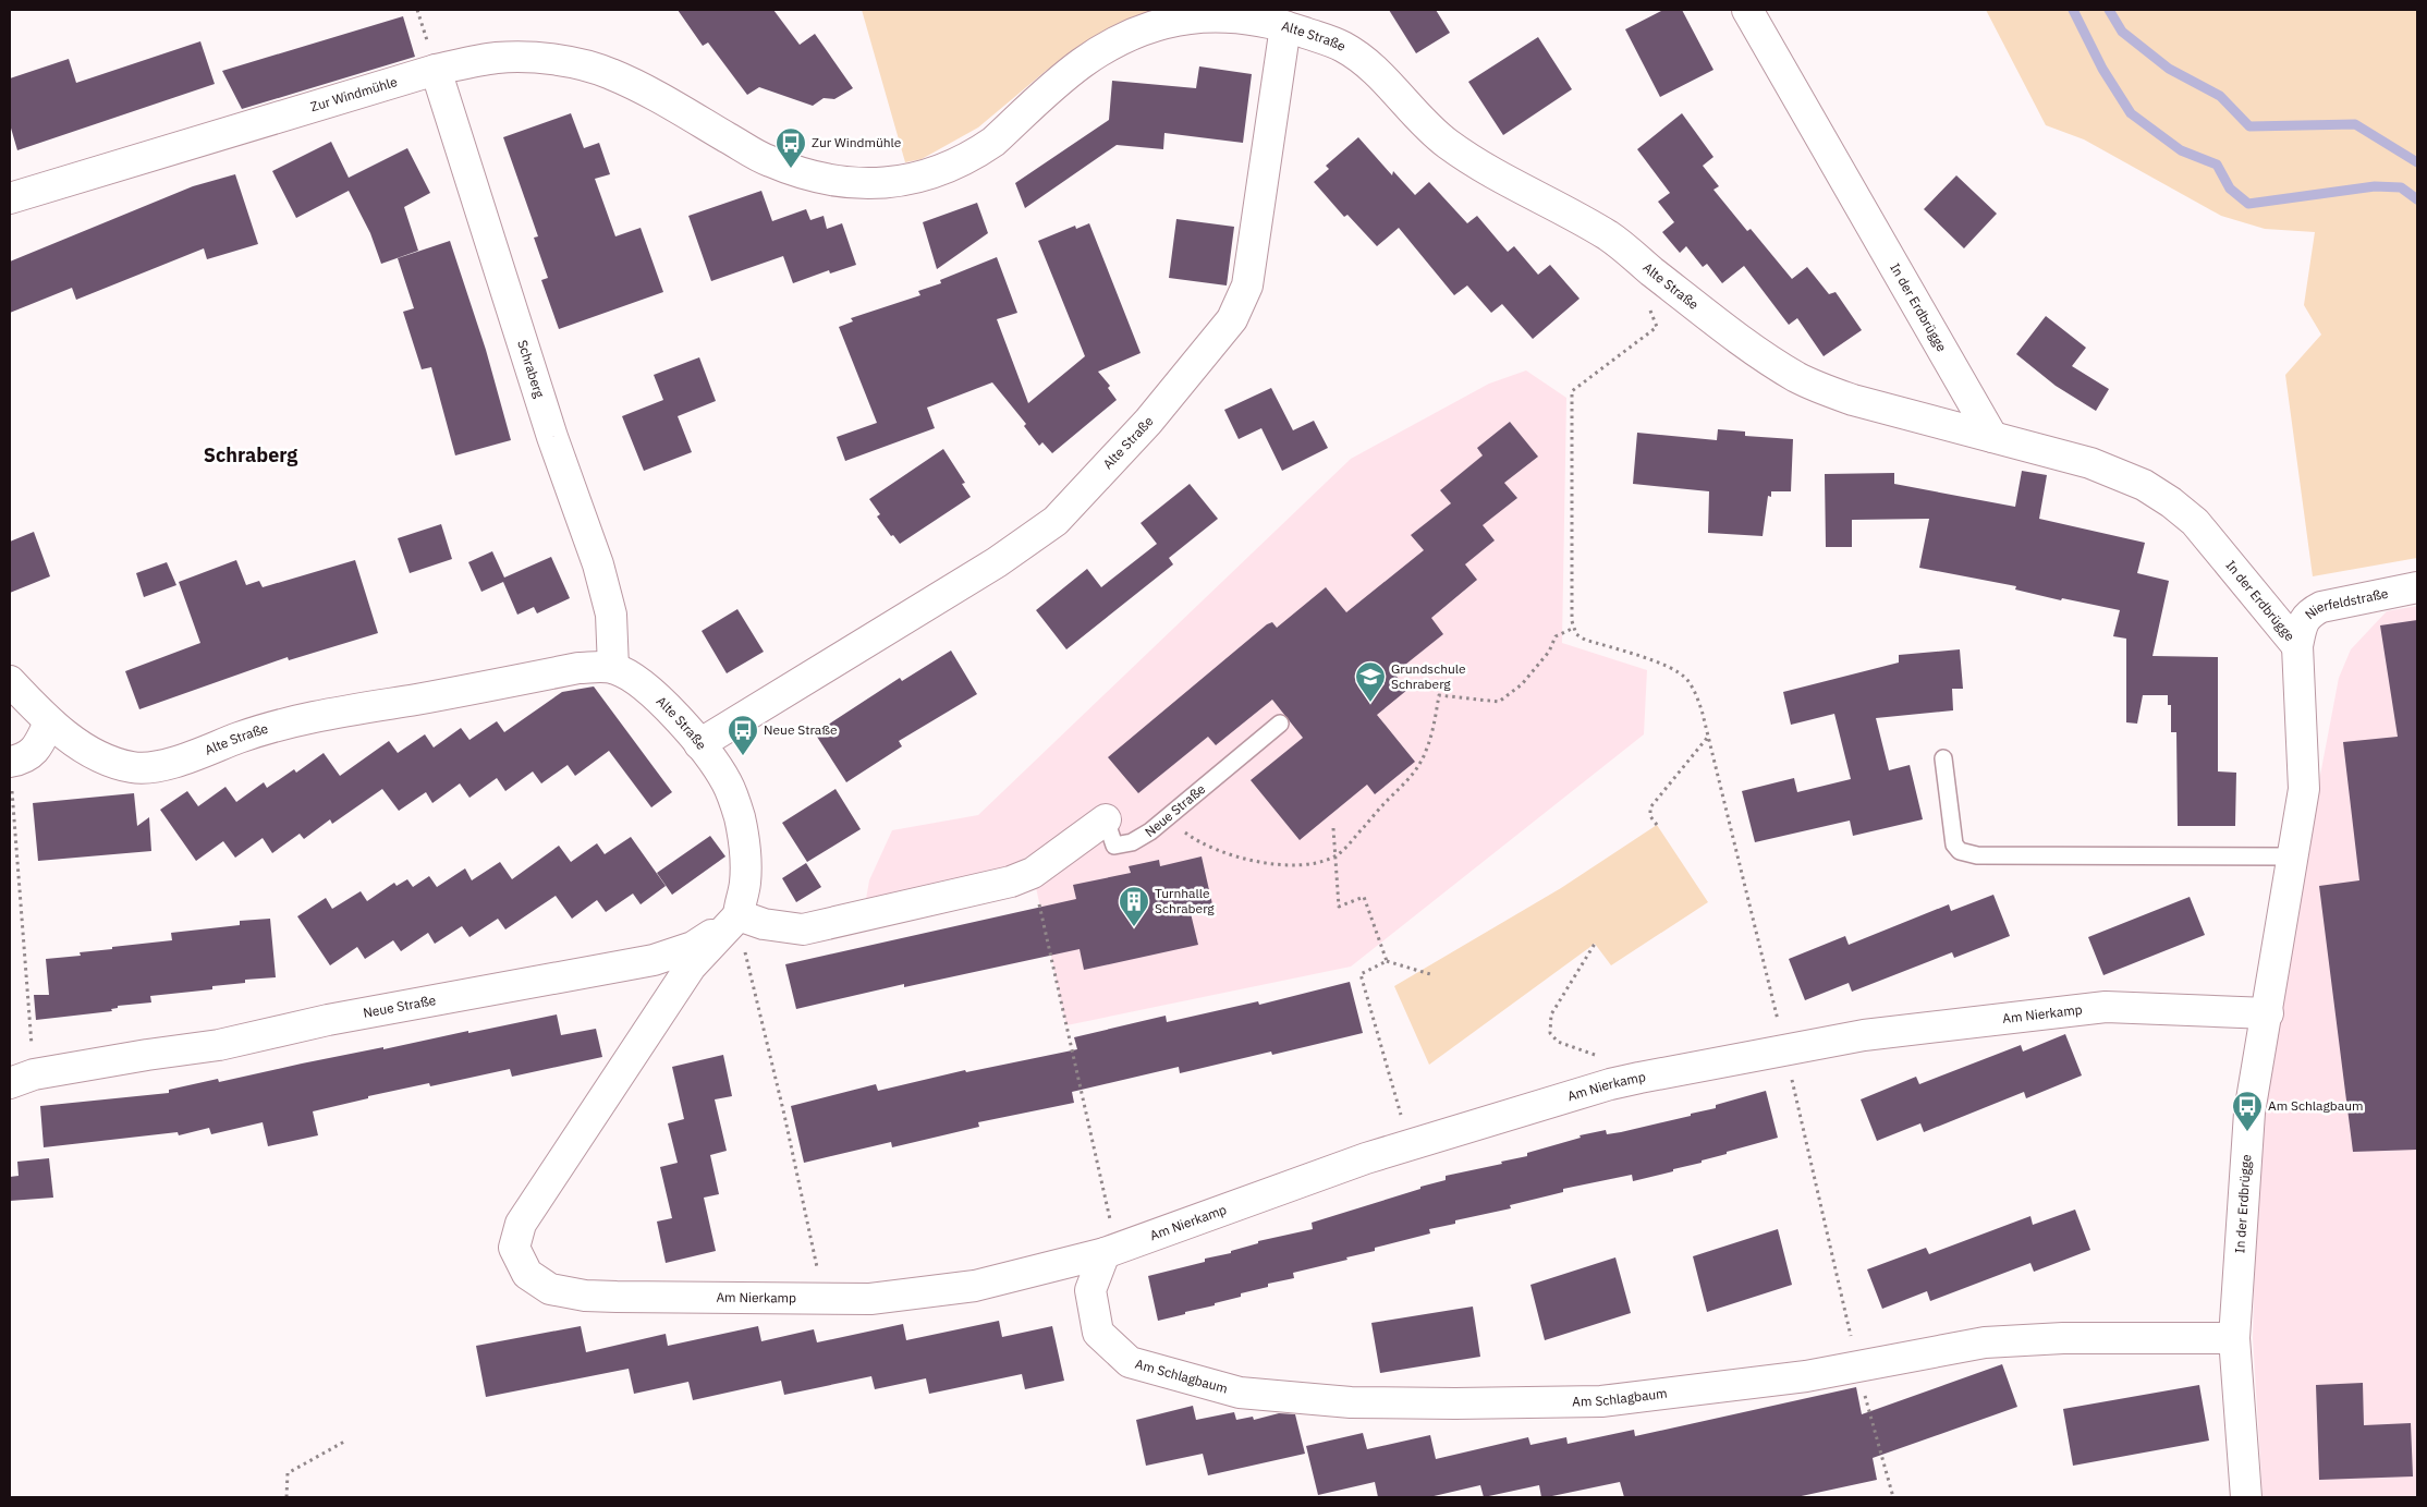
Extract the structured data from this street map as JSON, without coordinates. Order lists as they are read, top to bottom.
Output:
{
  "streets": {
    "street": [
      "Alte Straße",
      "Zur Windmühle",
      "In der Erdbrügge",
      "Schraberg",
      "Nierfeldstraße",
      "Neue Straße",
      "Am Nierkamp",
      "Am Schlagbaum"
    ]
  },
  "crossings": [
    ["Alte Straße", "Zur Windmühle"],
    ["Alte Straße", "In der Erdbrügge"],
    ["Alte Straße", "Schraberg"],
    ["Zur Windmühle", "Schraberg"],
    ["In der Erdbrügge", "Nierfeldstraße"],
    ["In der Erdbrügge", "Am Nierkamp"],
    ["In der Erdbrügge", "Am Schlagbaum"],
    ["Neue Straße", "Am Nierkamp"],
    ["Am Nierkamp", "Am Schlagbaum"]
  ],
  "districts": ["Schraberg"],
  "places": {
    "bus stop": ["Zur Windmühle", "Neue Straße", "Am Schlagbaum"],
    "school or university": ["Grundschule Schraberg"],
    "building": ["Turnhalle Schraberg"]
  }
}
